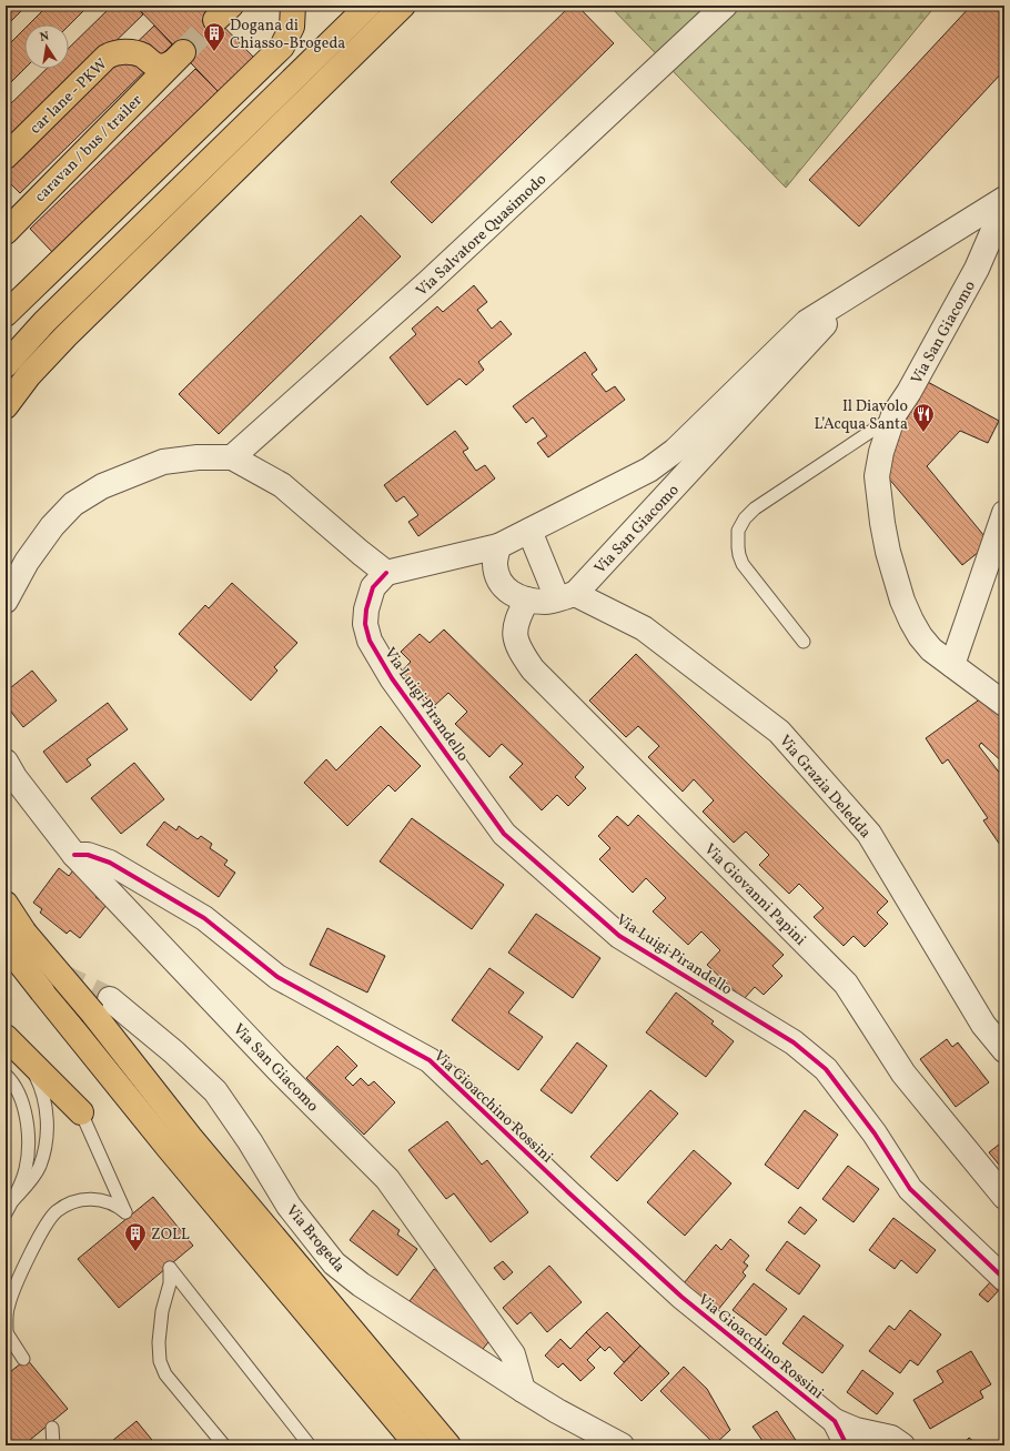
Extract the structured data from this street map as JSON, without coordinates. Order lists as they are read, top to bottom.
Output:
{
  "streets": {
    "highway": ["car lane - PKW", "caravan / bus / trailer"],
    "street": [
      "Via Salvatore Quasimodo",
      "Via San Giacomo",
      "Via Luigi Pirandello",
      "Via Grazia Deledda",
      "Via Giovanni Papini",
      "Via Gioacchino Rossini",
      "Via Brogeda"
    ]
  },
  "crossings": [
    ["car lane - PKW", "caravan / bus / trailer"],
    ["Via San Giacomo", "Via Grazia Deledda"],
    ["Via San Giacomo", "Via Gioacchino Rossini"],
    ["Via San Giacomo", "Via Brogeda"]
  ],
  "places": {
    "building": ["Dogana di Chiasso-Brogeda", "ZOLL"],
    "restaurant": ["Il Diavolo L’Acqua Santa"]
  },
  "north": "top"
}
